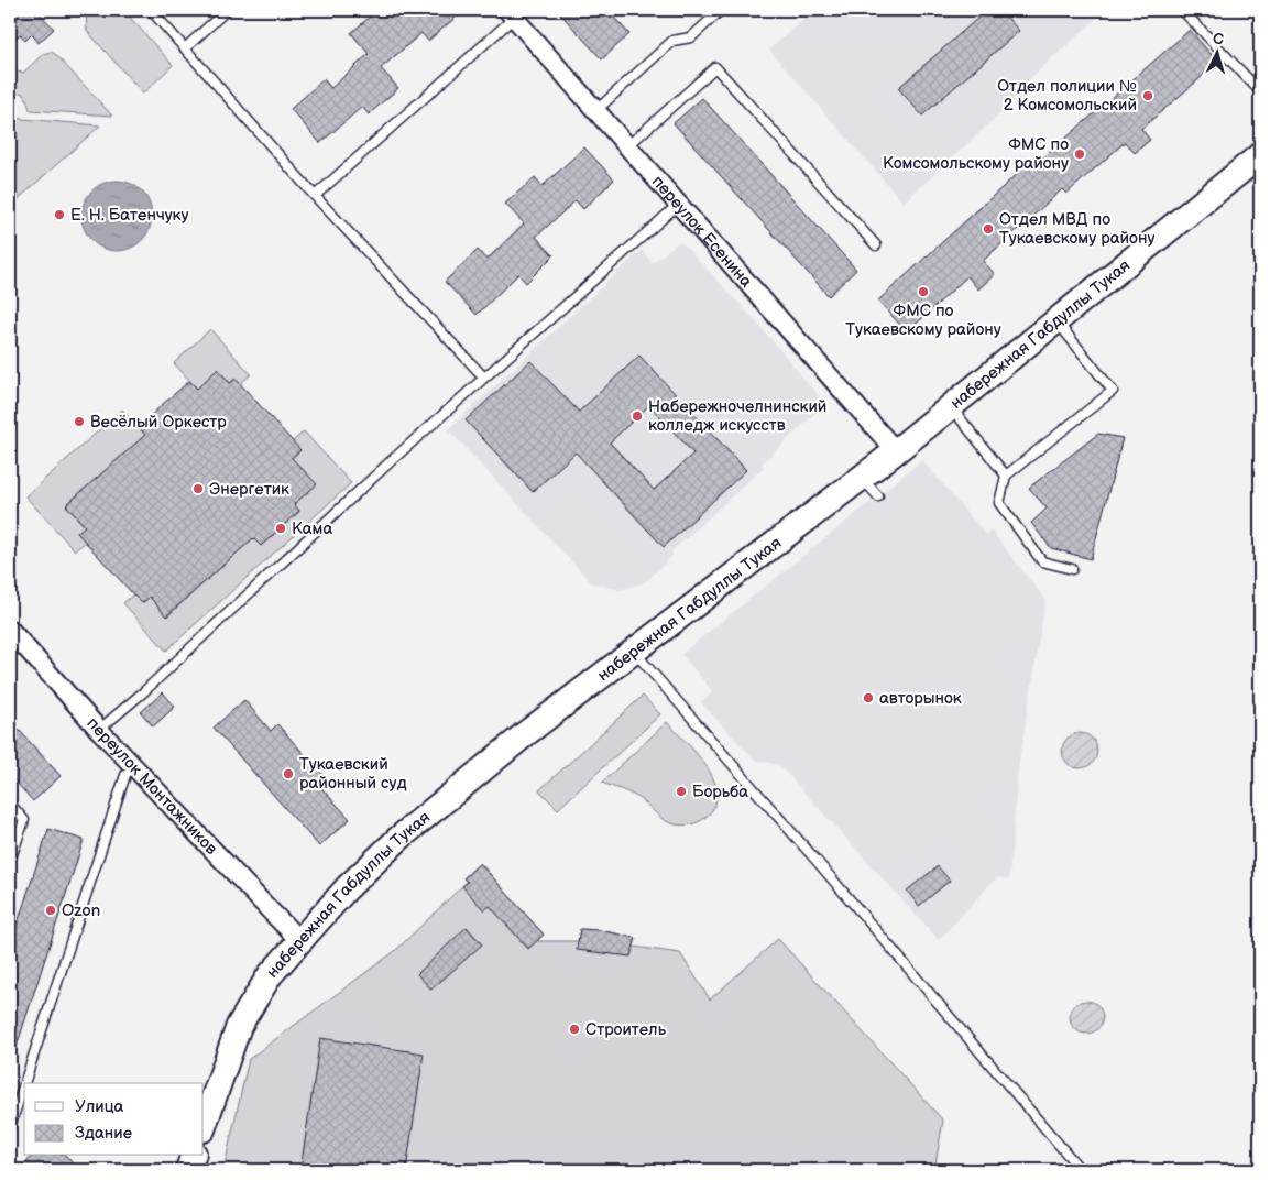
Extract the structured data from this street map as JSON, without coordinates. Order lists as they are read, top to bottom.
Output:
{
  "streets": {
    "main road": ["набережная Габдуллы Тукая"],
    "street": ["переулок Есенина", "переулок Монтажников"]
  },
  "crossings": [
    ["переулок Есенина", "набережная Габдуллы Тукая"],
    ["набережная Габдуллы Тукая", "переулок Монтажников"]
  ],
  "places": [
    "Отдел полиции № 2 Комсомольский",
    "ФМС по Комсомольскому району",
    "Е. Н. Батенчуку",
    "Отдел МВД по Тукаевскому району",
    "ФМС по Тукаевскому району",
    "Набережночелнинский колледж искусств",
    "Весёлый Оркестр",
    "Энергетик",
    "Кама",
    "авторынок",
    "Тукаевский районный суд",
    "Борьба",
    "Ozon",
    "Строитель"
  ],
  "legend": ["Улица", "Здание"],
  "north": "top"
}
